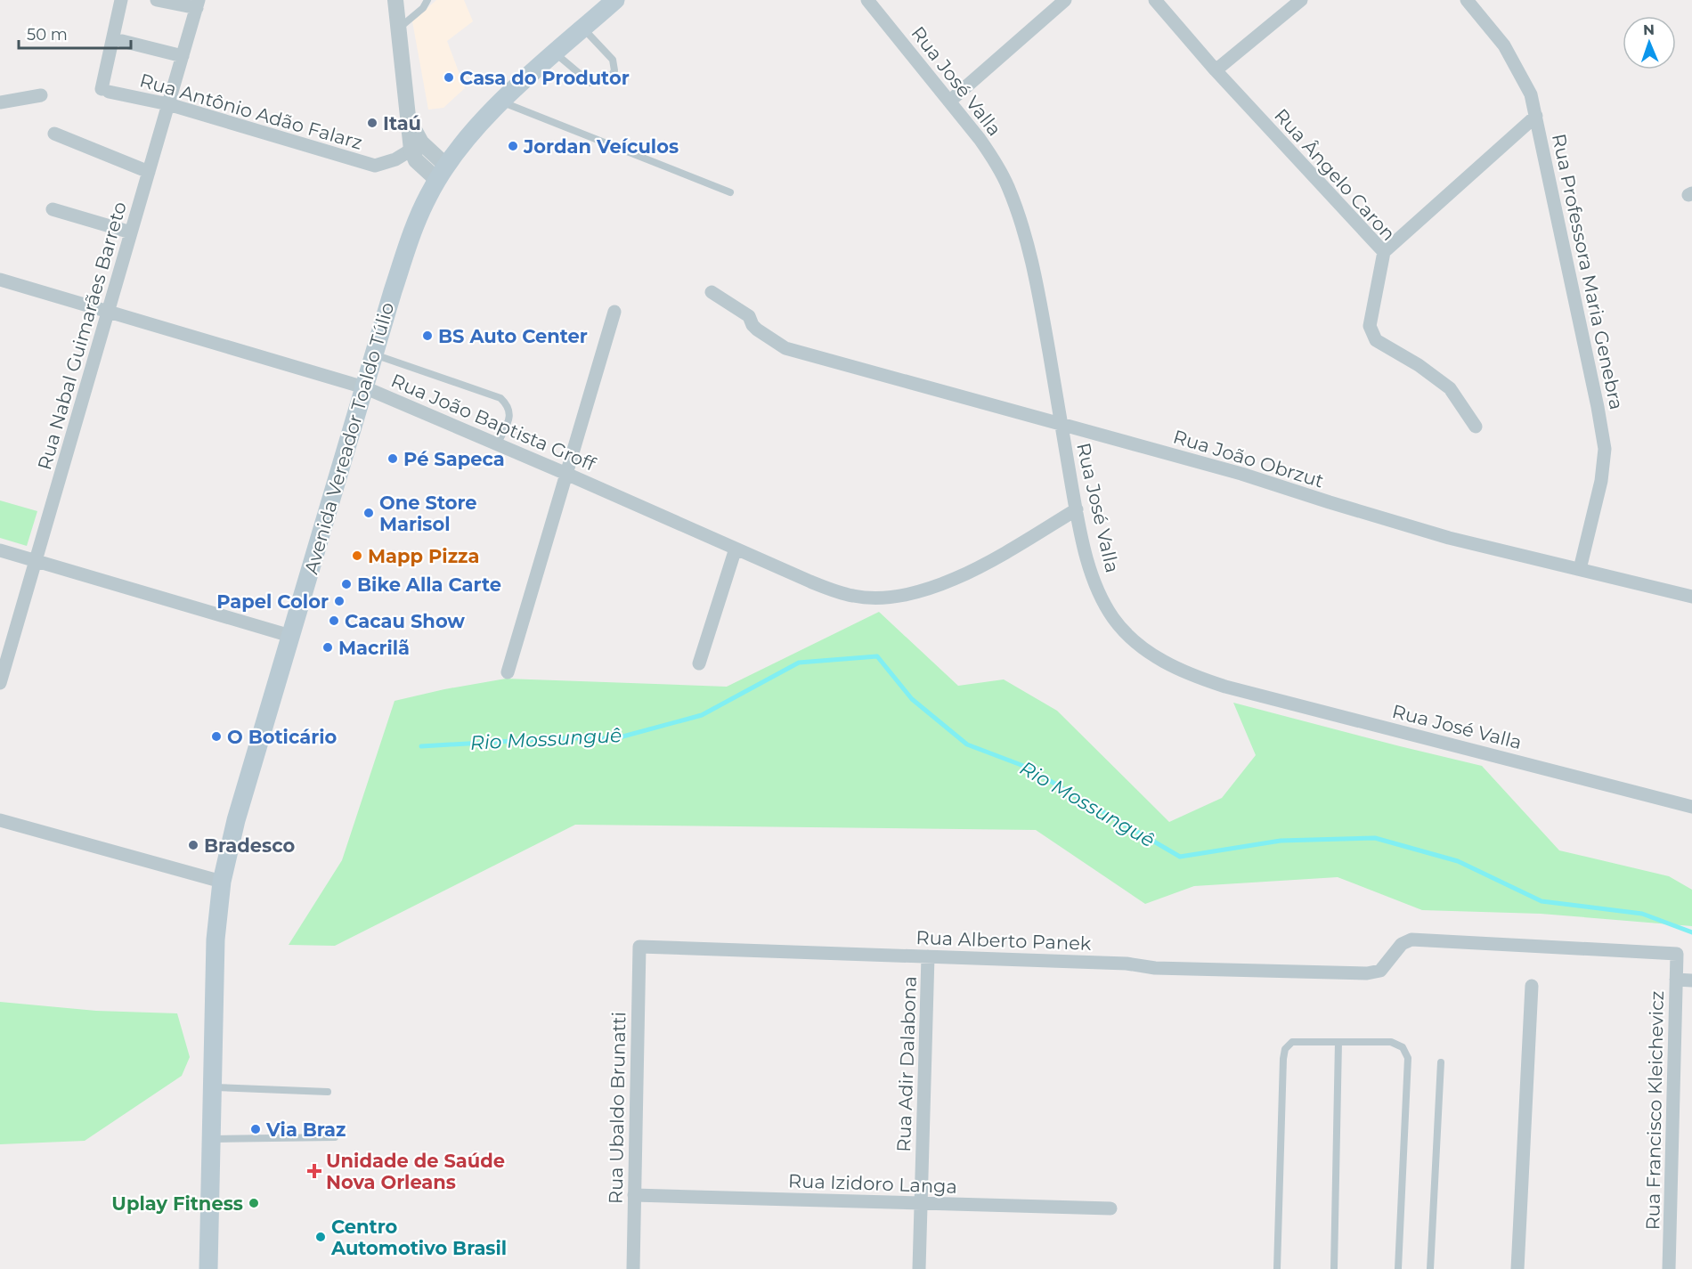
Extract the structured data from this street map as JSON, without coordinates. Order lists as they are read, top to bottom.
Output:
{
  "streets": {
    "main road": ["Avenida Vereador Toaldo Túlio"],
    "street": [
      "Rua José Valla",
      "Rua Antônio Adão Falarz",
      "Rua Ângelo Caron",
      "Rua Professora Maria Genebra",
      "Rua Nabal Guimarães Barreto",
      "Rua João Baptista Groff",
      "Rua João Obrzut",
      "Rua Alberto Panek",
      "Rua Adir Dalabona",
      "Rua Ubaldo Brunatti",
      "Rua Francisco Kleichevicz",
      "Rua Izidoro Langa"
    ]
  },
  "crossings": [
    ["Rua José Valla", "Rua João Baptista Groff"],
    ["Rua José Valla", "Rua João Obrzut"],
    ["Rua Antônio Adão Falarz", "Rua Nabal Guimarães Barreto"],
    ["Rua Professora Maria Genebra", "Rua João Obrzut"],
    ["Rua Nabal Guimarães Barreto", "Rua João Baptista Groff"],
    ["Rua João Baptista Groff", "Avenida Vereador Toaldo Túlio"],
    ["Rua Alberto Panek", "Rua Adir Dalabona"],
    ["Rua Alberto Panek", "Rua Ubaldo Brunatti"],
    ["Rua Alberto Panek", "Rua Francisco Kleichevicz"],
    ["Rua Adir Dalabona", "Rua Izidoro Langa"],
    ["Rua Ubaldo Brunatti", "Rua Izidoro Langa"]
  ],
  "water": ["Rio Mossunguê"],
  "places": {
    "other": [
      "Casa do Produtor",
      "Itaú",
      "Jordan Veículos",
      "BS Auto Center",
      "Pé Sapeca",
      "One Store Marisol",
      "Mapp Pizza",
      "Bike Alla Carte",
      "Papel Color",
      "Cacau Show",
      "Macrilã",
      "O Boticário",
      "Bradesco",
      "Via Braz",
      "Uplay Fitness",
      "Centro Automotivo Brasil"
    ],
    "health": ["Unidade de Saúde Nova Orleans"]
  },
  "scale_bar": "50 m",
  "north": "top"
}
